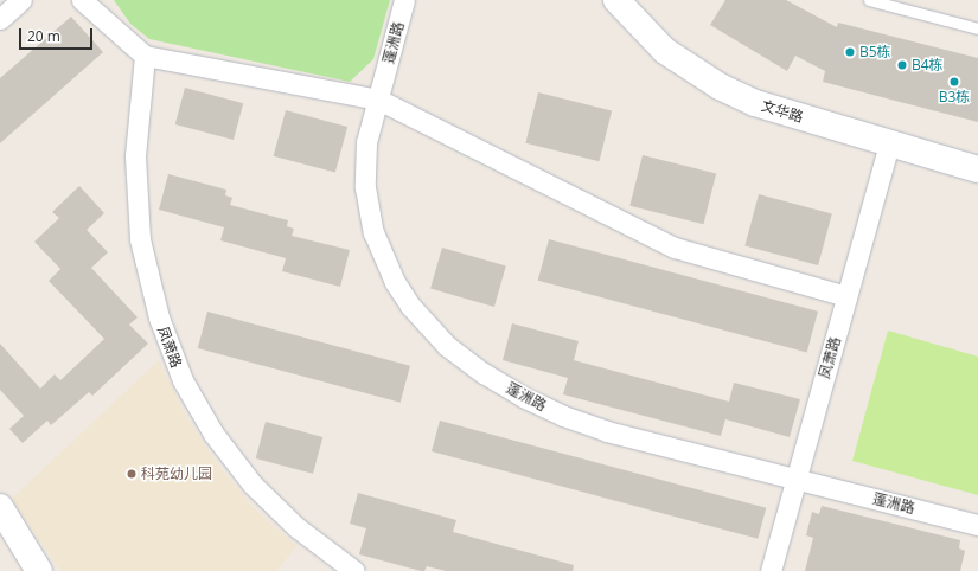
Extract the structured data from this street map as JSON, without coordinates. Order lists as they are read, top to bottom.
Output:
{
  "streets": {
    "street": ["蓬洲路", "文华路", "凤萧路"]
  },
  "crossings": [
    ["蓬洲路", "凤萧路"],
    ["文华路", "凤萧路"]
  ],
  "places": [
    "B5栋",
    "B4栋",
    "B3栋",
    "科苑幼儿园"
  ],
  "scale_bar": "20 m"
}
